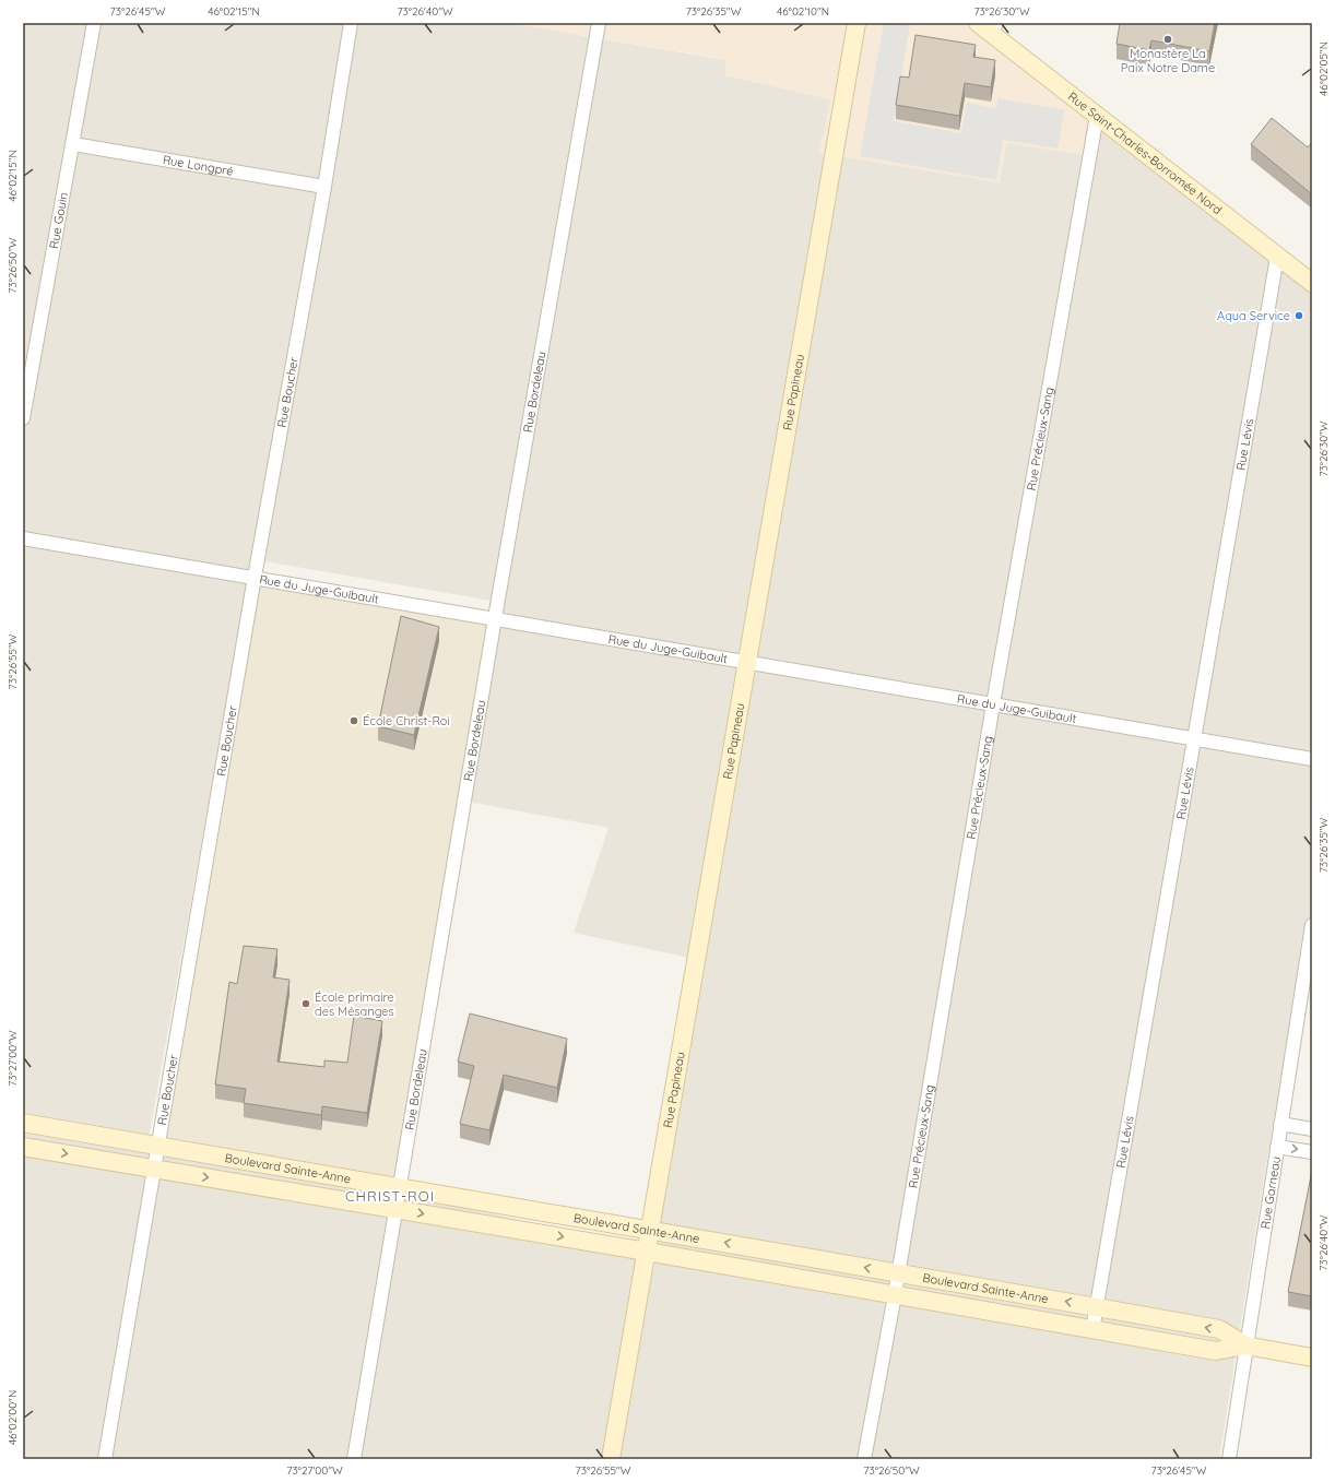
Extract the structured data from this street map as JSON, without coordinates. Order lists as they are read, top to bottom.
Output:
{
  "streets": {
    "street": [
      "Rue Saint-Charles-Borromée Nord",
      "Rue Longpré",
      "Rue Gouin",
      "Rue Boucher",
      "Rue Bordeleau",
      "Rue Papineau",
      "Rue Précieux-Sang",
      "Rue Lévis",
      "Rue du Juge-Guibault",
      "Boulevard Sainte-Anne",
      "Rue Garneau"
    ]
  },
  "crossings": [
    ["Rue Saint-Charles-Borromée Nord", "Rue Précieux-Sang"],
    ["Rue Saint-Charles-Borromée Nord", "Rue Lévis"],
    ["Rue Longpré", "Rue Gouin"],
    ["Rue Longpré", "Rue Boucher"],
    ["Rue Boucher", "Rue du Juge-Guibault"],
    ["Rue Boucher", "Boulevard Sainte-Anne"],
    ["Rue Bordeleau", "Rue du Juge-Guibault"],
    ["Rue Bordeleau", "Boulevard Sainte-Anne"],
    ["Rue Papineau", "Rue du Juge-Guibault"],
    ["Rue Papineau", "Boulevard Sainte-Anne"],
    ["Rue Précieux-Sang", "Rue du Juge-Guibault"],
    ["Rue Précieux-Sang", "Boulevard Sainte-Anne"],
    ["Rue Lévis", "Rue du Juge-Guibault"],
    ["Rue Lévis", "Boulevard Sainte-Anne"],
    ["Boulevard Sainte-Anne", "Rue Garneau"]
  ],
  "districts": ["CHRIST-ROI"],
  "places": [
    "Monastère La Paix Notre Dame",
    "Aqua Service",
    "École Christ-Roi",
    "École primaire des Mésanges"
  ],
  "coordinates": [
    "73°26'45\"W",
    "46°02'15\"N",
    "73°26'40\"W",
    "73°26'35\"W",
    "46°02'10\"N",
    "73°26'30\"W",
    "46°02'05\"N",
    "73°26'50\"W",
    "73°26'55\"W",
    "73°27'00\"W",
    "46°02'00\"N"
  ]
}
